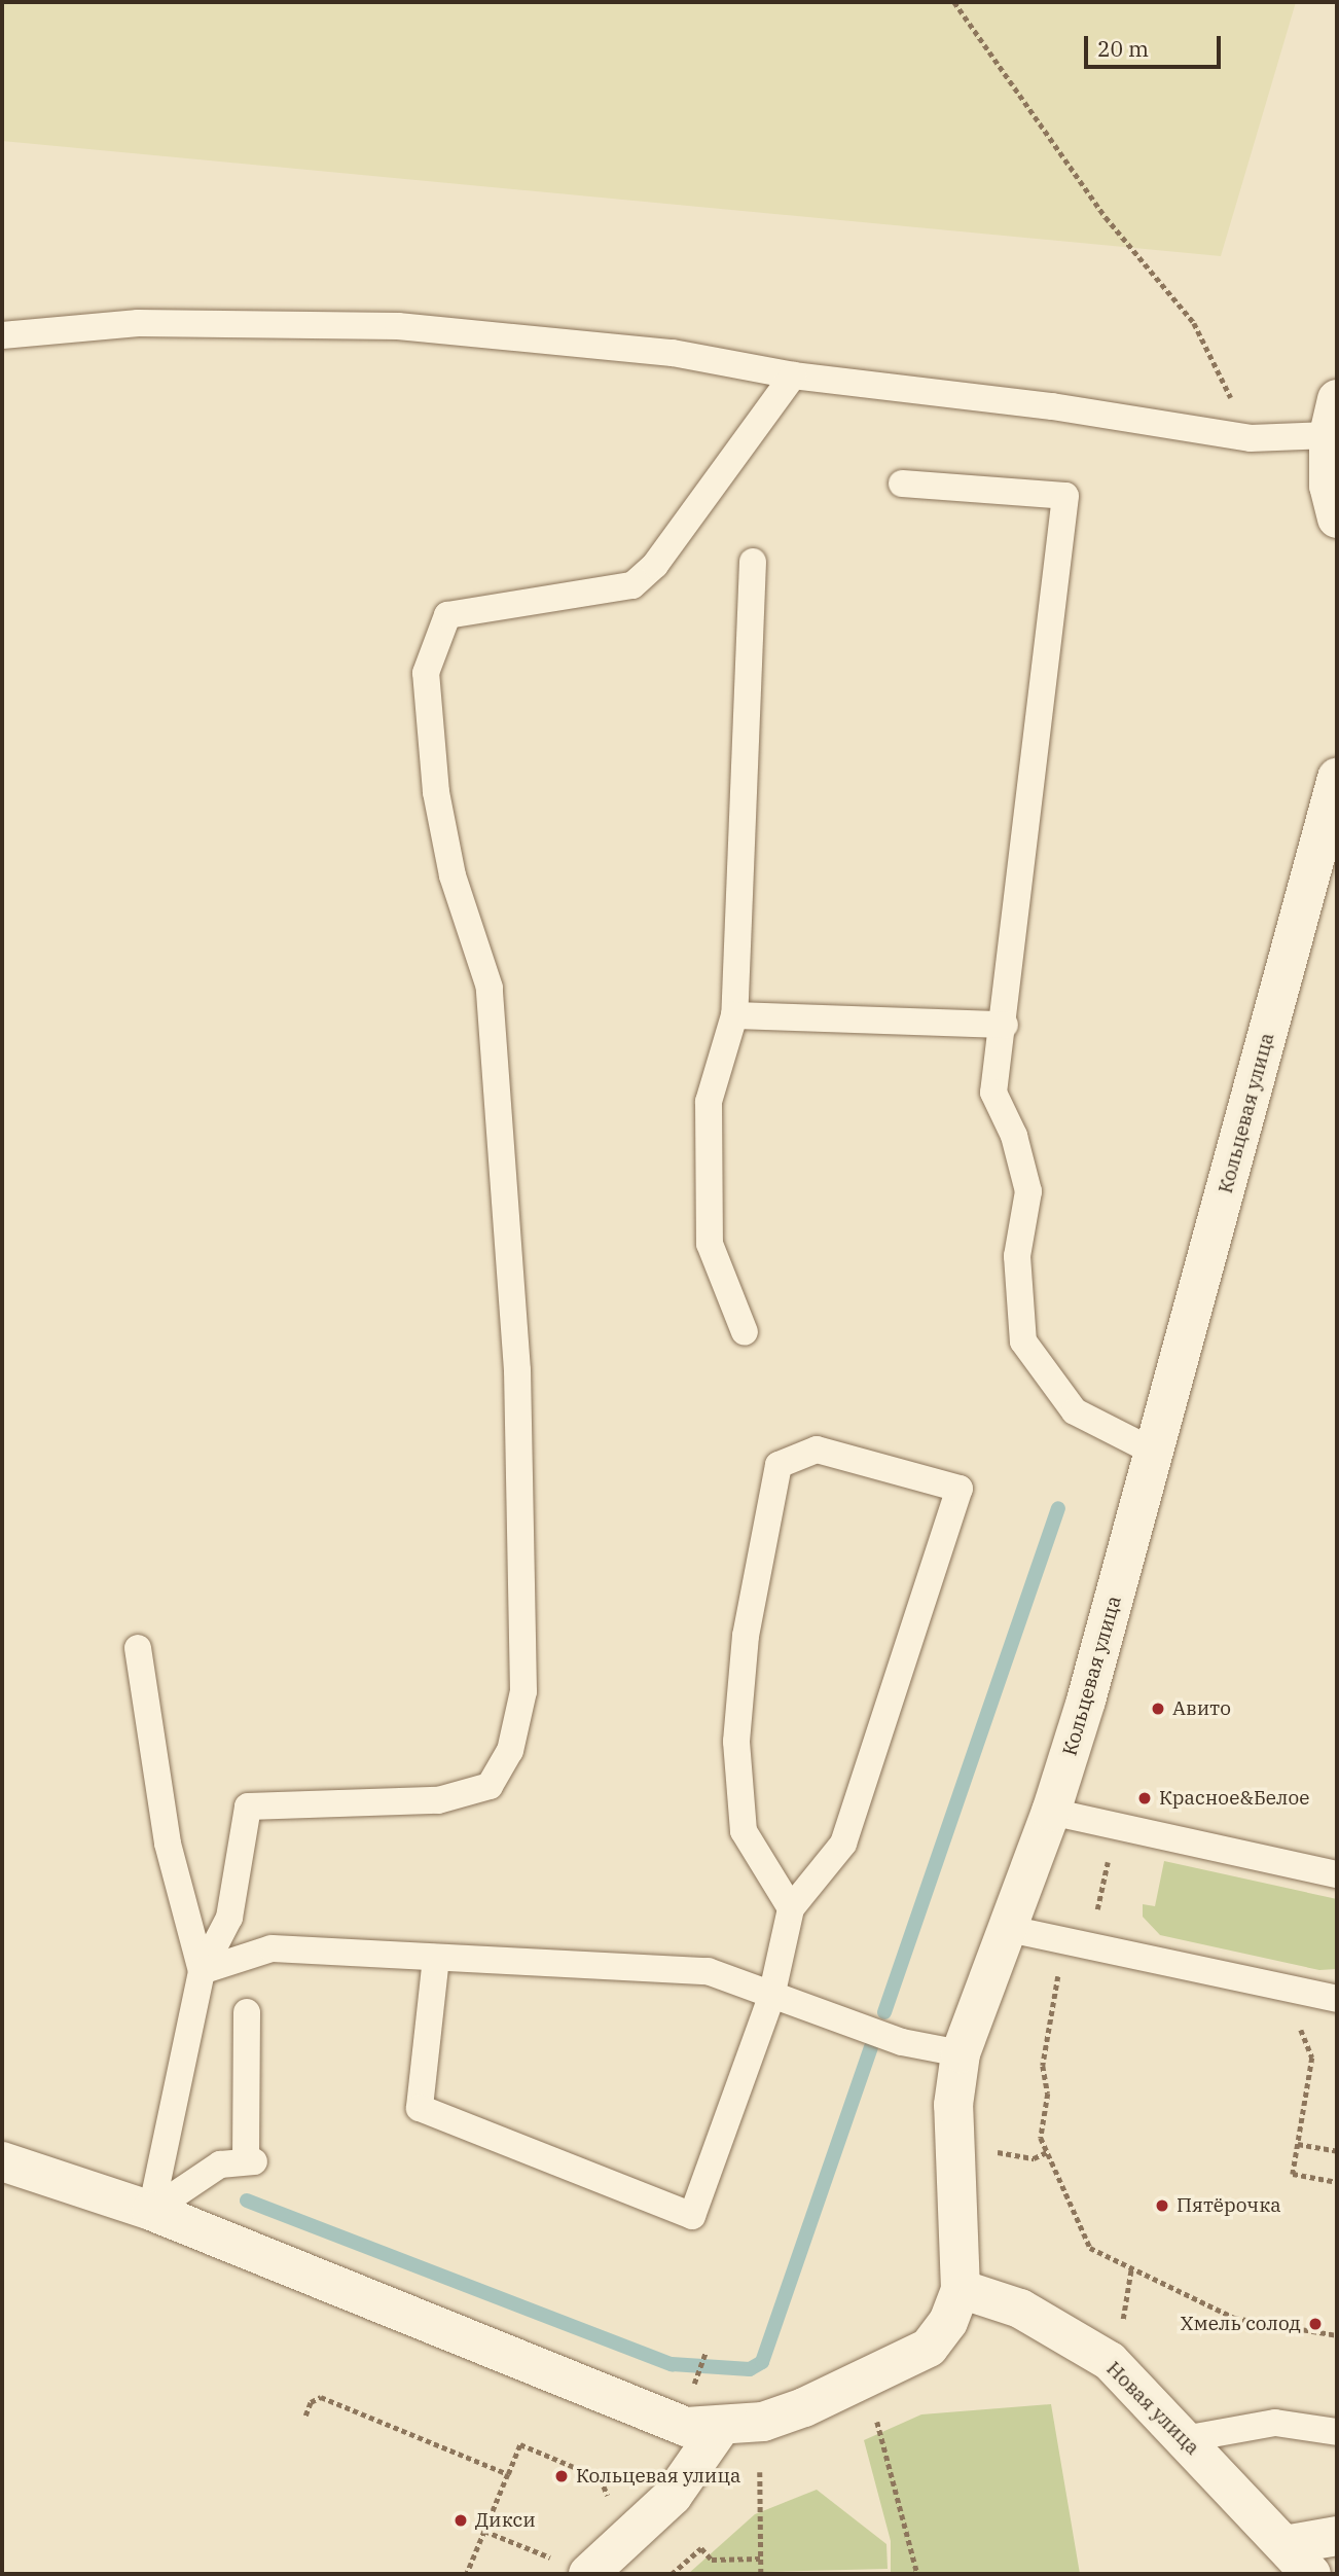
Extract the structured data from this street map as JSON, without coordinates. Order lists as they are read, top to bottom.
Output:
{
  "streets": {
    "street": ["Кольцевая улица", "Новая улица"]
  },
  "crossings": [
    ["Кольцевая улица", "Новая улица"]
  ],
  "places": [
    "Авито",
    "Красное&Белое",
    "Пятёрочка",
    "Хмель солод",
    "Кольцевая улица",
    "Дикси"
  ],
  "scale_bar": "20 m"
}
